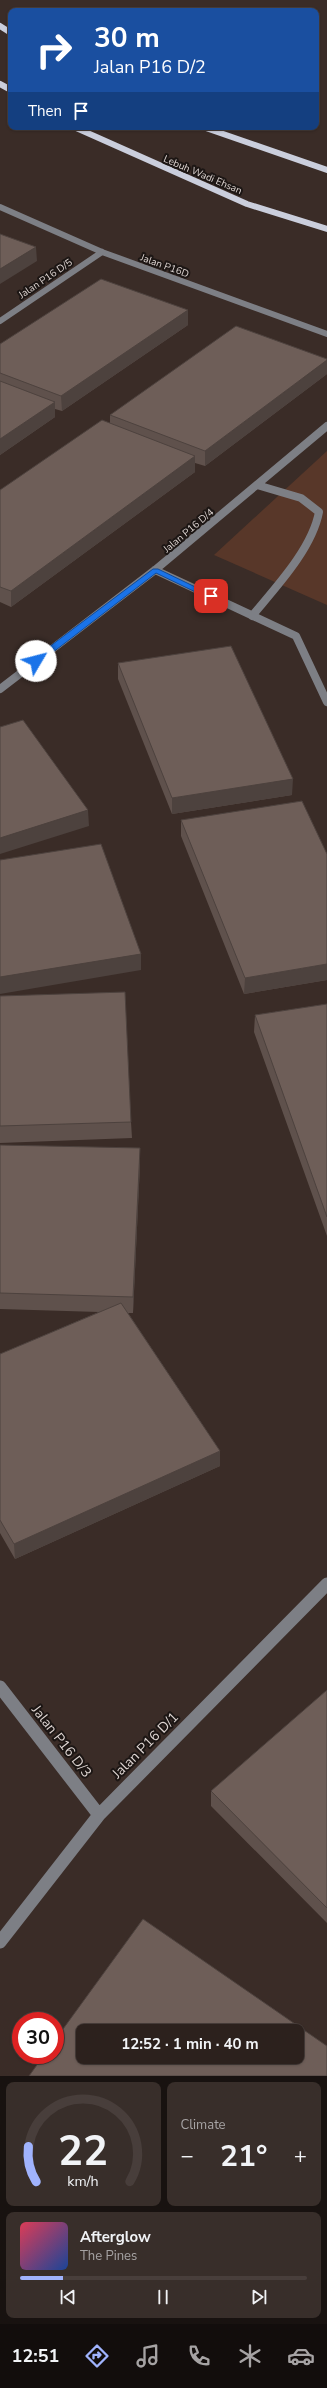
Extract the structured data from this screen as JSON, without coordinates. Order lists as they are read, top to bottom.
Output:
{
  "streets": {
    "main road": ["Lebuh Wadi Ehsan"],
    "street": [
      "Jalan P16D",
      "Jalan P16 D/5",
      "Jalan P16 D/4",
      "Jalan P16 D/3",
      "Jalan P16 D/1"
    ]
  },
  "crossings": [
    ["Jalan P16D", "Jalan P16 D/5"],
    ["Jalan P16 D/3", "Jalan P16 D/1"]
  ],
  "page": {
    "turn": ["30 m", "Jalan P16 D/2"],
    "then": "Then",
    "limit": "30",
    "trip": "12:52 · 1 min · 40 m",
    "tile": "Climate",
    "heat": ["−", "21°", "+"],
    "song": ["Afterglow", "The Pines"],
    "tabs": "12:51",
    "gauge": ["22", "km/h"]
  }
}
